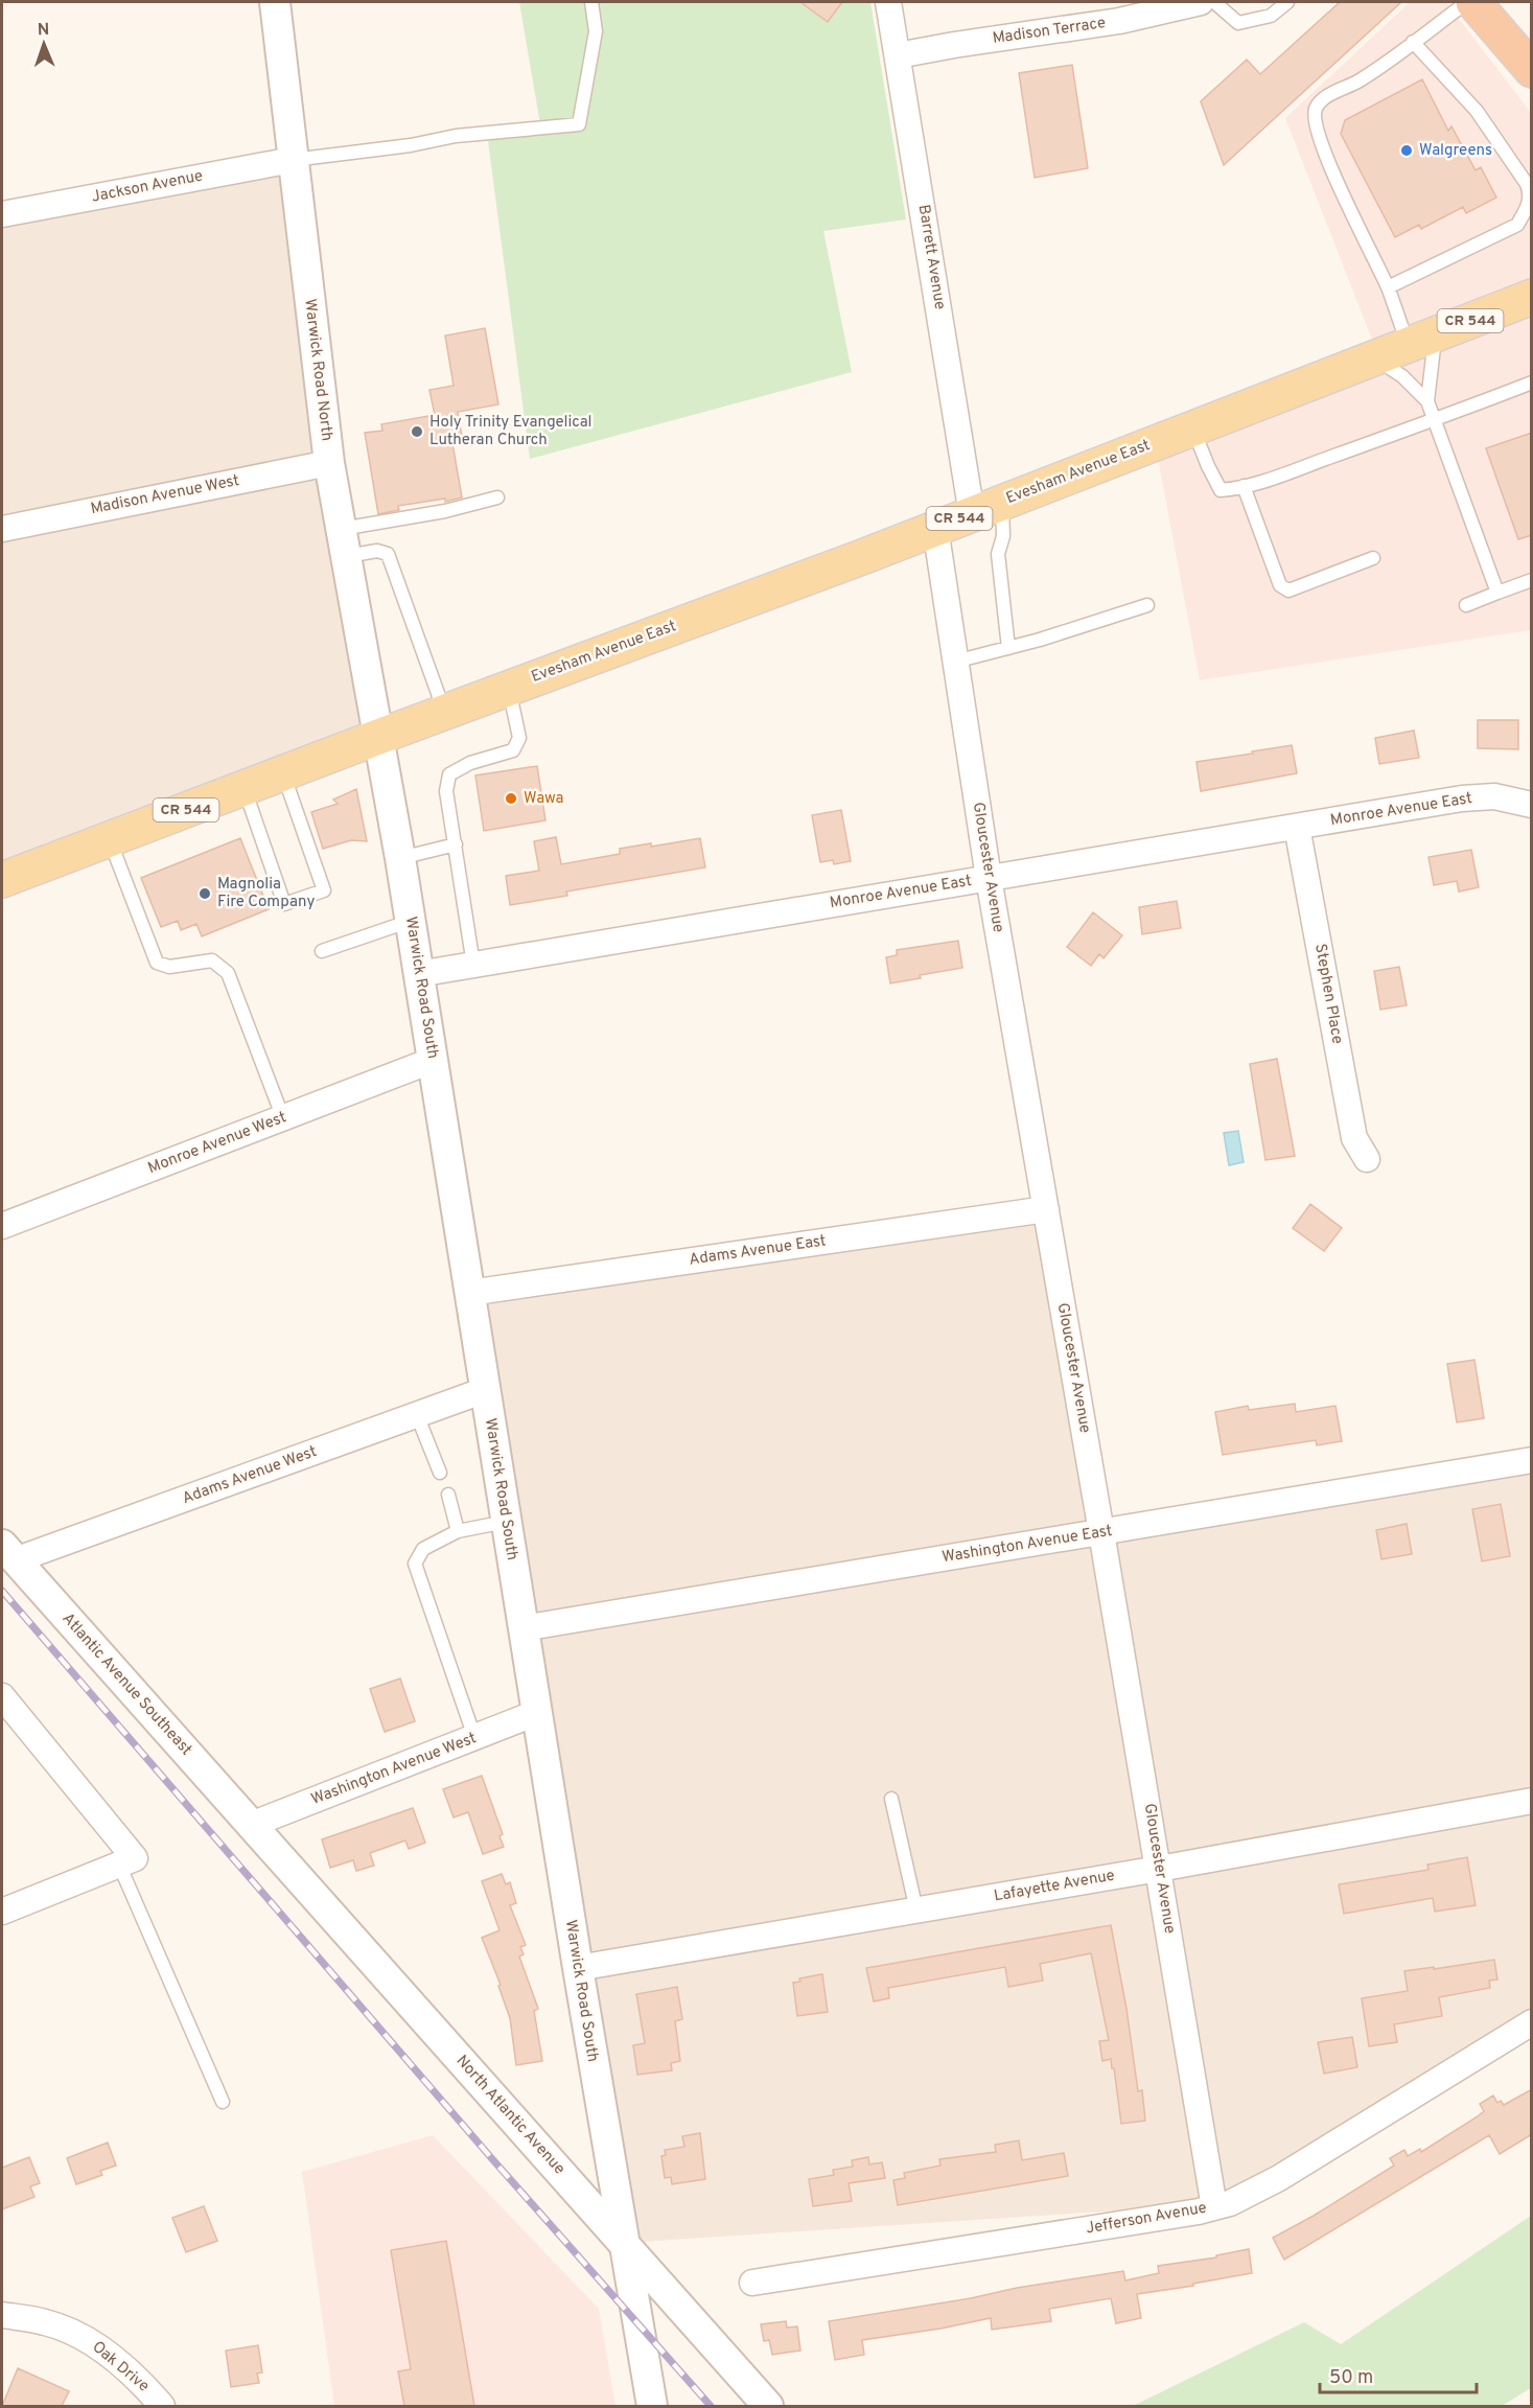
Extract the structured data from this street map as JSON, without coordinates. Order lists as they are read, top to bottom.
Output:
{
  "streets": {
    "main road": ["CR 544", "Evesham Avenue East"],
    "street": [
      "Madison Terrace",
      "Jackson Avenue",
      "Barrett Avenue",
      "Warwick Road North",
      "Madison Avenue West",
      "Monroe Avenue East",
      "Gloucester Avenue",
      "Warwick Road South",
      "Stephen Place",
      "Monroe Avenue West",
      "Adams Avenue East",
      "Adams Avenue West",
      "Washington Avenue East",
      "Atlantic Avenue Southeast",
      "Washington Avenue West",
      "Lafayette Avenue",
      "North Atlantic Avenue",
      "Jefferson Avenue",
      "Oak Drive"
    ]
  },
  "crossings": [
    ["Madison Terrace", "Barrett Avenue"],
    ["Jackson Avenue", "Warwick Road North"],
    ["Barrett Avenue", "Evesham Avenue East"],
    ["CR 544", "Warwick Road North"],
    ["CR 544", "Evesham Avenue East"],
    ["CR 544", "Warwick Road South"],
    ["Warwick Road North", "Evesham Avenue East"],
    ["Warwick Road North", "Madison Avenue West"],
    ["Warwick Road North", "Warwick Road South"],
    ["Evesham Avenue East", "Gloucester Avenue"],
    ["Evesham Avenue East", "Warwick Road South"],
    ["Monroe Avenue East", "Gloucester Avenue"],
    ["Monroe Avenue East", "Warwick Road South"],
    ["Monroe Avenue East", "Stephen Place"],
    ["Gloucester Avenue", "Adams Avenue East"],
    ["Gloucester Avenue", "Washington Avenue East"],
    ["Gloucester Avenue", "Lafayette Avenue"],
    ["Gloucester Avenue", "Jefferson Avenue"],
    ["Warwick Road South", "Monroe Avenue West"],
    ["Warwick Road South", "Adams Avenue East"],
    ["Warwick Road South", "Adams Avenue West"],
    ["Warwick Road South", "Washington Avenue East"],
    ["Warwick Road South", "Washington Avenue West"],
    ["Warwick Road South", "Lafayette Avenue"],
    ["Warwick Road South", "North Atlantic Avenue"],
    ["Adams Avenue West", "Atlantic Avenue Southeast"],
    ["Atlantic Avenue Southeast", "Washington Avenue West"],
    ["Atlantic Avenue Southeast", "North Atlantic Avenue"],
    ["Washington Avenue West", "North Atlantic Avenue"]
  ],
  "places": [
    "Walgreens",
    "Holy Trinity Evangelical Lutheran Church",
    "Wawa",
    "Magnolia Fire Company"
  ],
  "scale_bar": "50 m",
  "north": "top"
}
